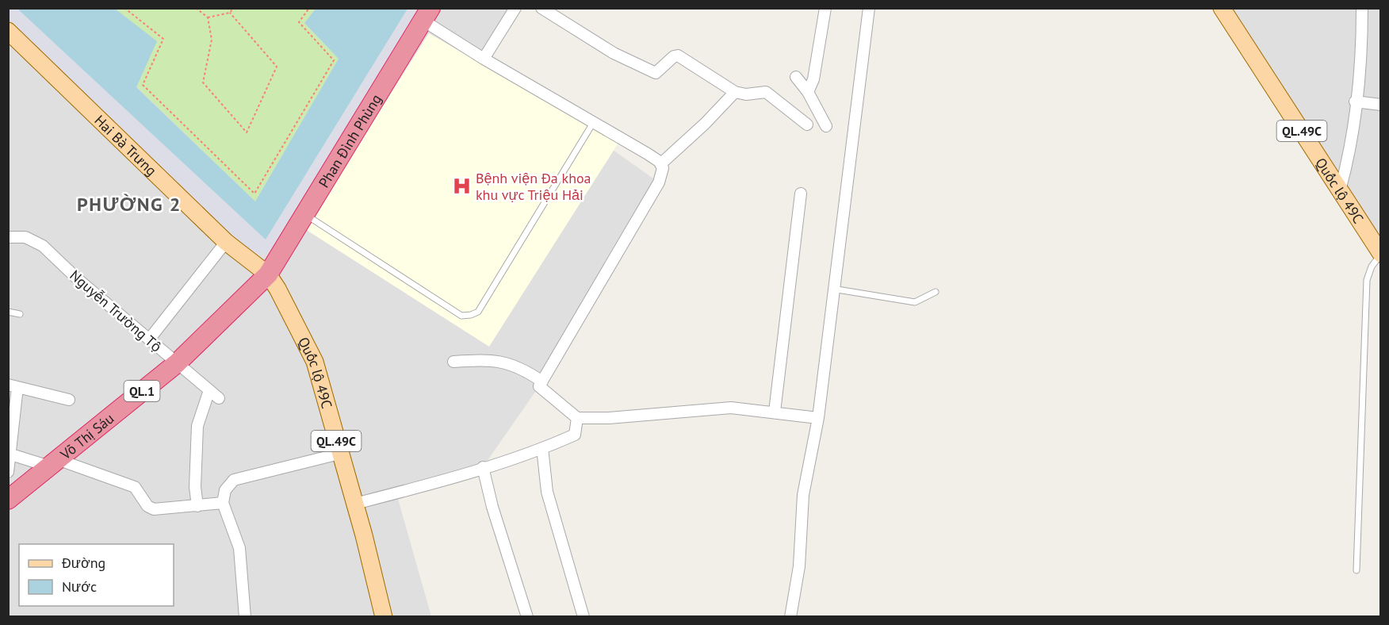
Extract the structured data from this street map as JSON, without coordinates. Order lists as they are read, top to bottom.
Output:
{
  "streets": {
    "highway": ["Phan Đình Phùng", "QL.1", "Võ Thị Sáu"],
    "main road": ["QL.49C", "Hai Bà Trưng", "Quốc lộ 49C"],
    "street": ["Nguyễn Trường Tộ"]
  },
  "crossings": [
    ["Phan Đình Phùng", "Hai Bà Trưng"],
    ["Phan Đình Phùng", "Quốc lộ 49C"],
    ["Phan Đình Phùng", "Võ Thị Sáu"],
    ["Hai Bà Trưng", "Quốc lộ 49C"],
    ["Hai Bà Trưng", "Võ Thị Sáu"],
    ["Quốc lộ 49C", "Võ Thị Sáu"],
    ["Nguyễn Trường Tộ", "Võ Thị Sáu"]
  ],
  "districts": ["PHƯỜNG 2"],
  "places": {
    "hospital": ["Bệnh viện Đa khoa khu vực Triệu Hải"]
  },
  "legend": ["Đường", "Nước"]
}
